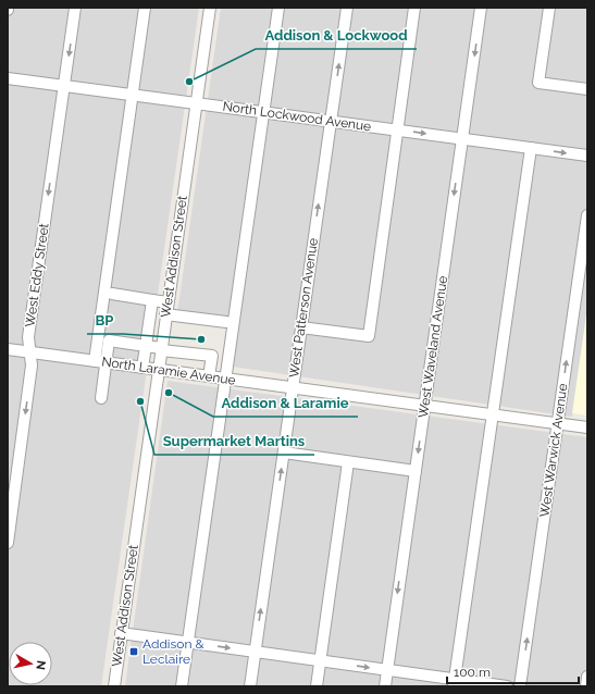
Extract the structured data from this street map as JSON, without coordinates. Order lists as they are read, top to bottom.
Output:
{
  "streets": {
    "street": [
      "North Lockwood Avenue",
      "West Addison Street",
      "West Eddy Street",
      "West Patterson Avenue",
      "West Waveland Avenue",
      "North Laramie Avenue",
      "West Warwick Avenue"
    ]
  },
  "crossings": [
    ["North Lockwood Avenue", "West Addison Street"],
    ["North Lockwood Avenue", "West Eddy Street"],
    ["North Lockwood Avenue", "West Patterson Avenue"],
    ["North Lockwood Avenue", "West Waveland Avenue"],
    ["West Addison Street", "North Laramie Avenue"],
    ["West Eddy Street", "North Laramie Avenue"],
    ["West Patterson Avenue", "North Laramie Avenue"],
    ["West Waveland Avenue", "North Laramie Avenue"],
    ["North Laramie Avenue", "West Warwick Avenue"]
  ],
  "places": {
    "other": [
      "Addison & Lockwood",
      "BP",
      "Addison & Laramie",
      "Supermarket Martins"
    ],
    "transit": ["Addison & Leclaire"]
  },
  "scale_bar": "100 m",
  "north": "right"
}
